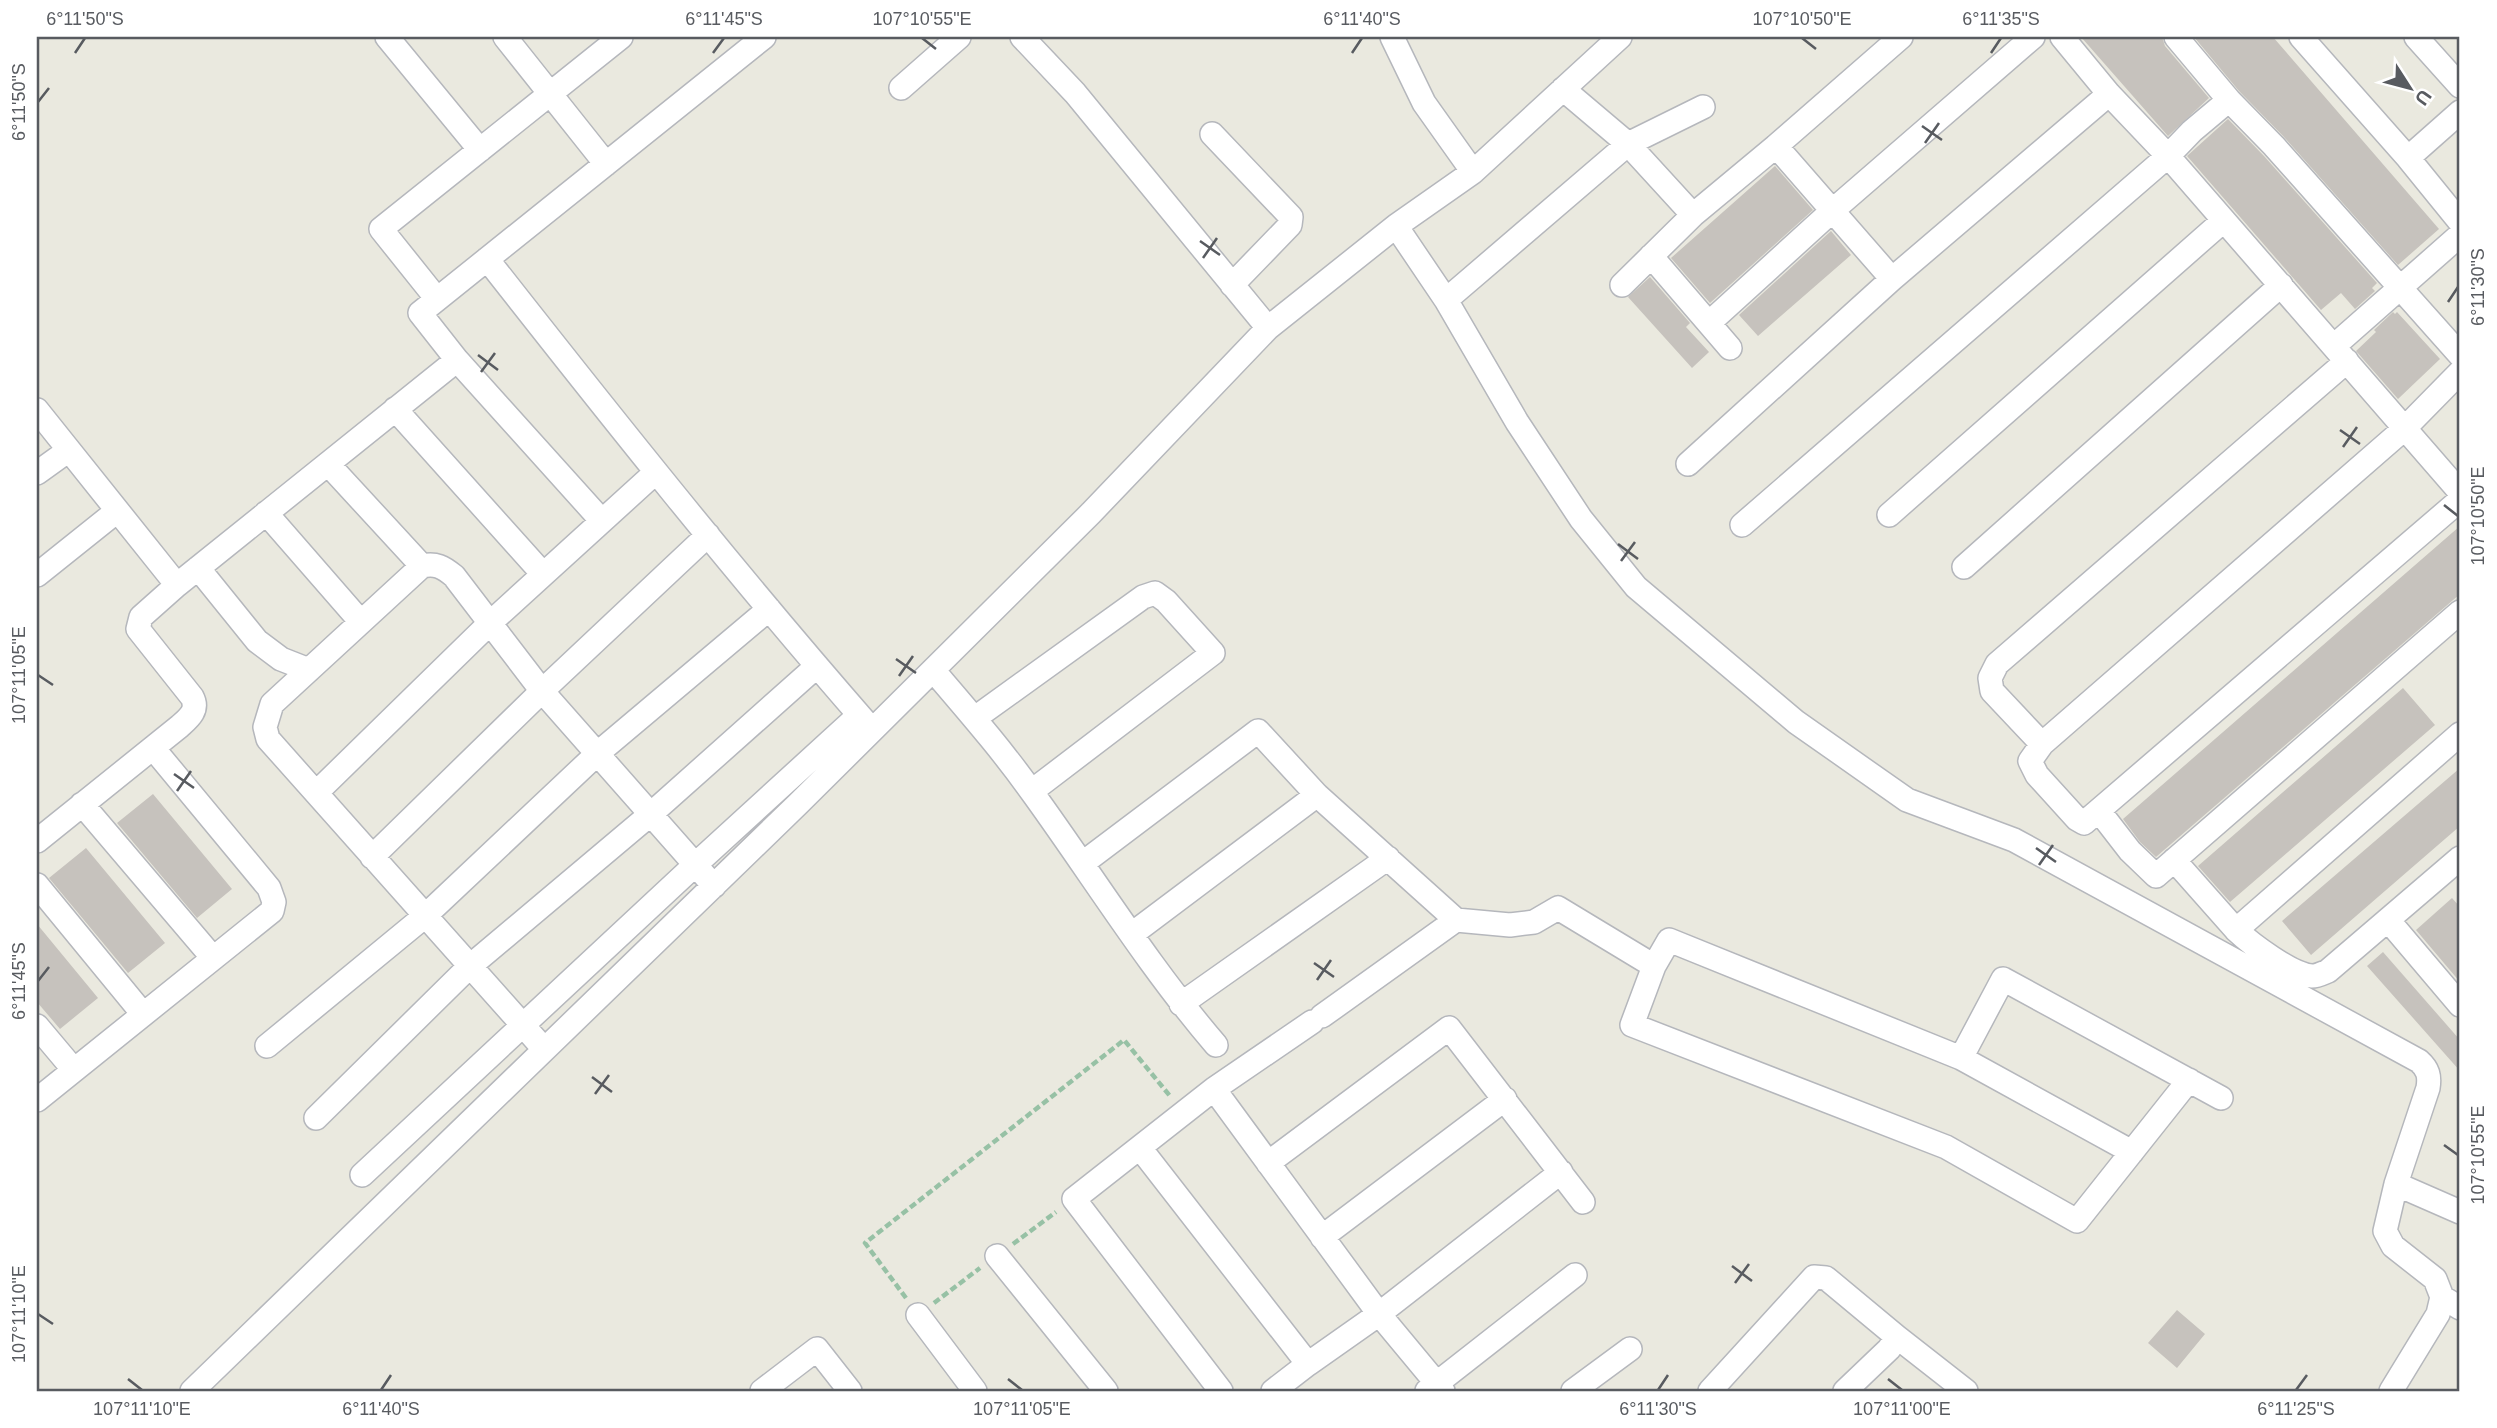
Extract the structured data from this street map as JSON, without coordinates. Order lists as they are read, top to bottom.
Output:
{
  "north": "bottom right",
  "coordinates": [
    "6°11'50\"S",
    "6°11'45\"S",
    "107°10'55\"E",
    "6°11'40\"S",
    "107°10'50\"E",
    "6°11'35\"S",
    "6°11'30\"S",
    "107°11'05\"E",
    "107°11'10\"E",
    "107°11'00\"E",
    "6°11'25\"S"
  ]
}
